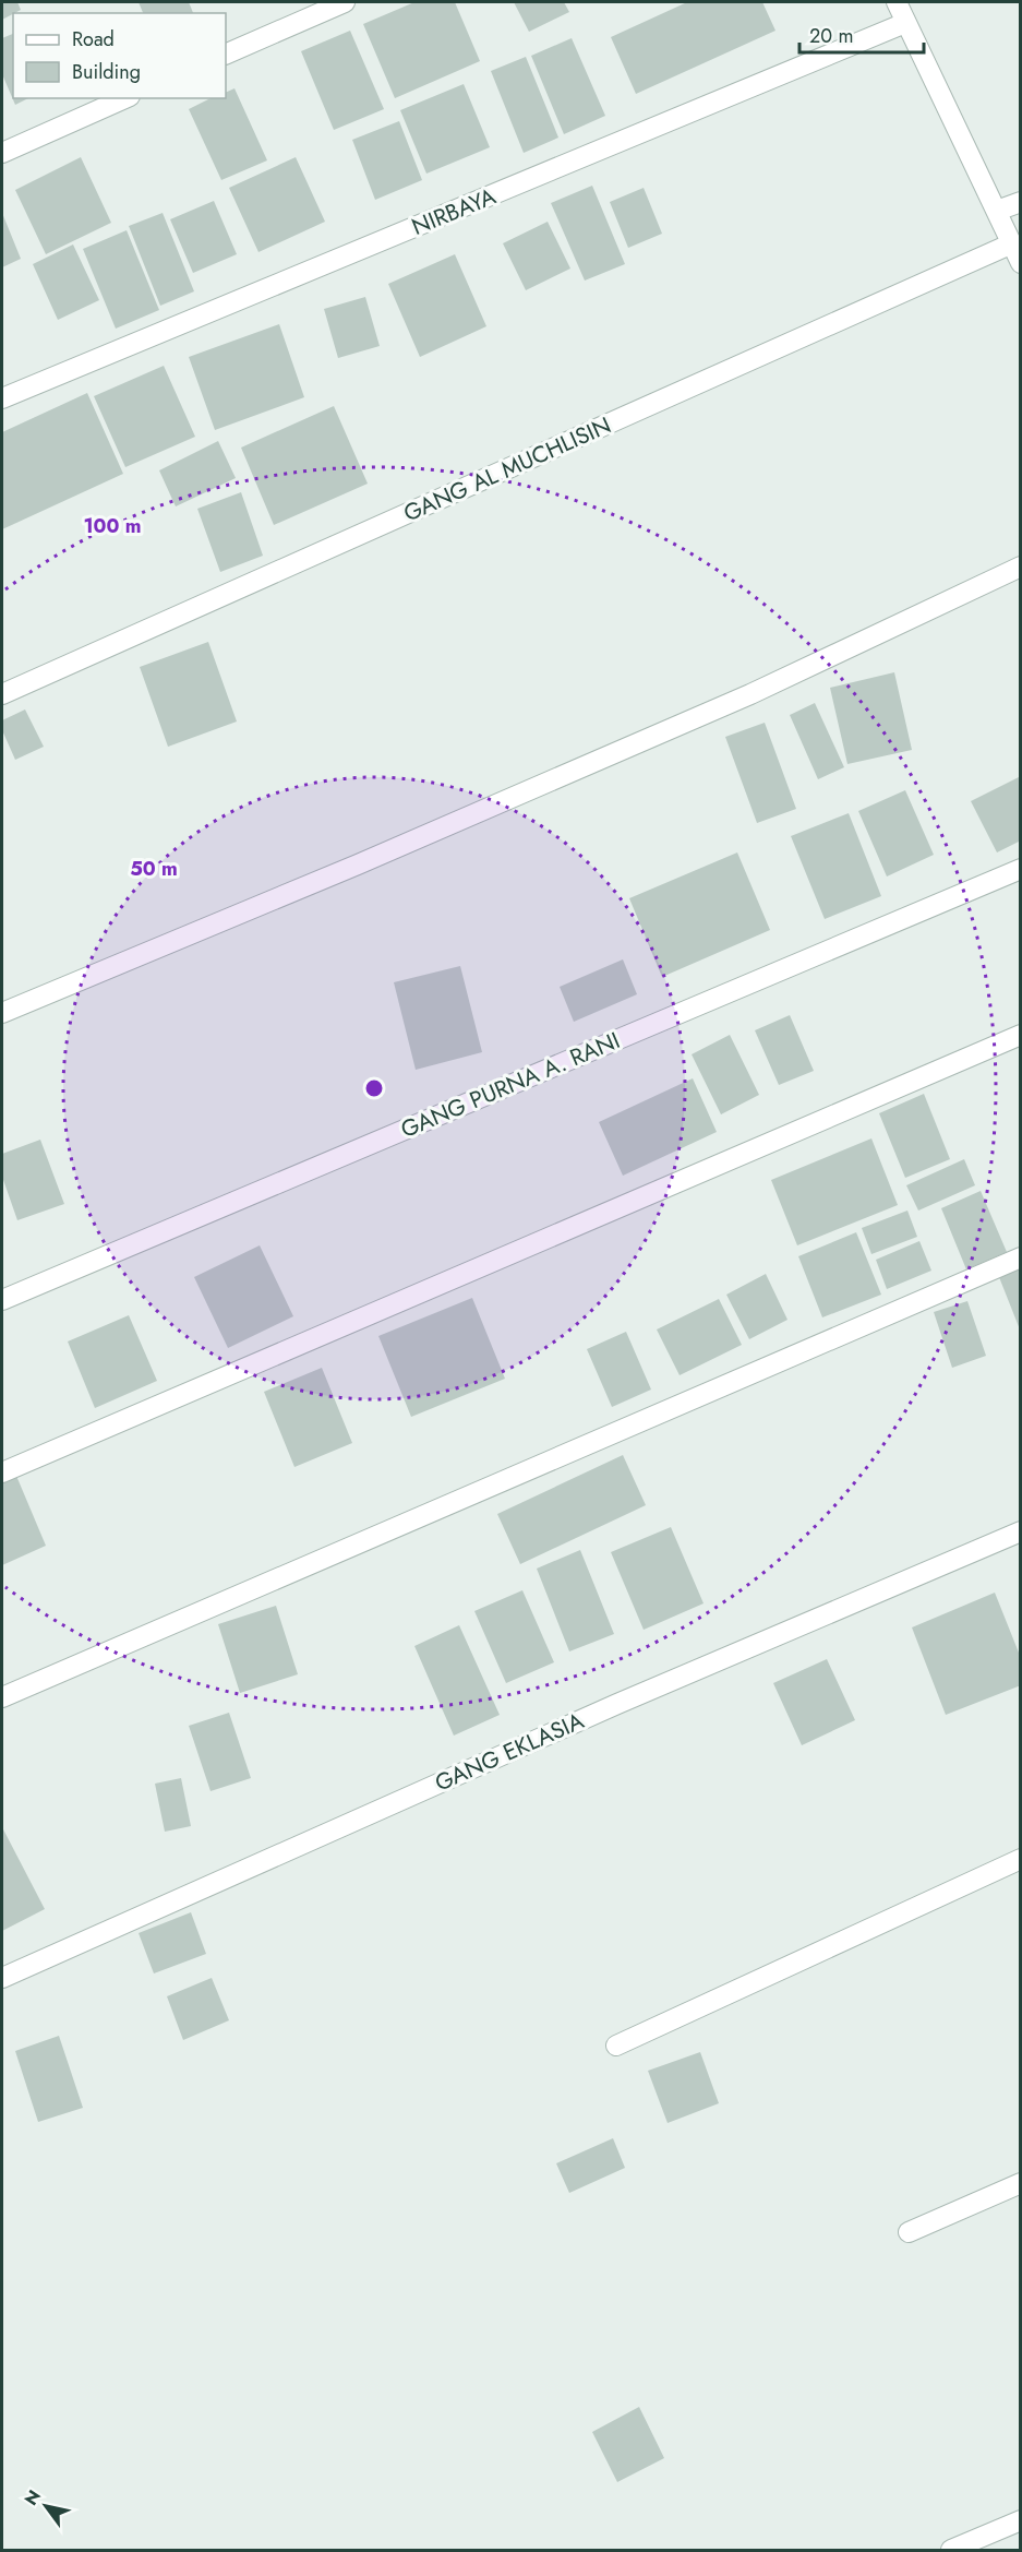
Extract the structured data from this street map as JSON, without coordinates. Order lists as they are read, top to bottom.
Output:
{
  "streets": {
    "street": [
      "NIRBAYA",
      "GANG AL MUCHLISIN",
      "GANG PURNA A. RANI",
      "GANG EKLASIA"
    ]
  },
  "legend": ["Road", "Building"],
  "scale_bar": "20 m",
  "north": "top left",
  "rings": ["100 m", "50 m"]
}
